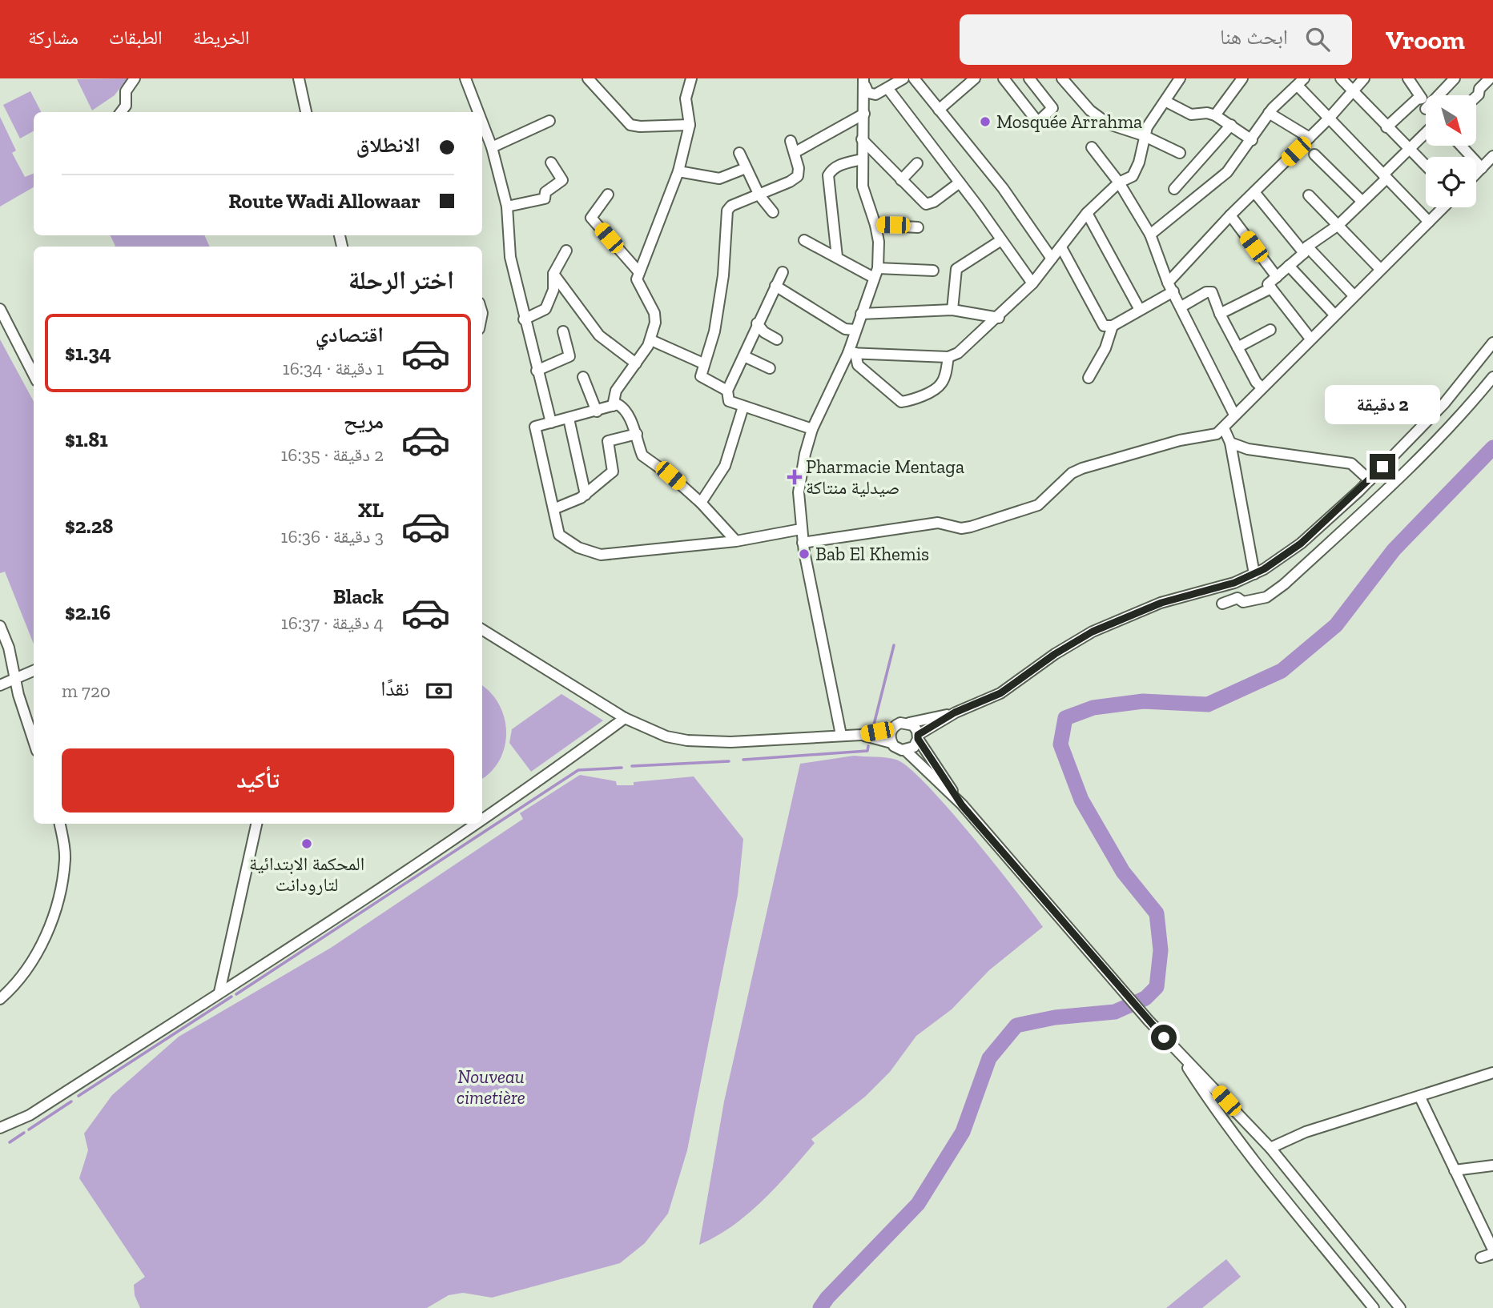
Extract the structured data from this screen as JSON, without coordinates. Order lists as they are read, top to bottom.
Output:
{
  "parks": ["Nouveau cimetière"],
  "places": {
    "other": ["Mosquée Arrahma", "Bab El Khemis", "المحكمة الابتدائية لتارودانت"],
    "health": ["Pharmacie Mentaga صيدلية منتاكة"]
  },
  "north": "bottom right",
  "page": {
    "header": "Vroom",
    "search": "ابحث هنا",
    "nav": ["الخريطة", "الطبقات", "مشاركة"],
    "banner": ["الانطلاق", "Route Wadi Allowaar"],
    "heading": "اختر الرحلة",
    "list": [
      {
        "name": "اقتصادي",
        "note": "1 دقيقة · 16:34",
        "value": "$1.34"
      },
      {
        "name": "مريح",
        "note": "2 دقيقة · 16:35",
        "value": "$1.81"
      },
      {
        "name": "XL",
        "note": "3 دقيقة · 16:36",
        "value": "$2.28"
      },
      {
        "name": "Black",
        "note": "4 دقيقة · 16:37",
        "value": "$2.16"
      }
    ],
    "bubble": "2 دقيقة",
    "pay": ["نقدًا", "720 m"],
    "buttons": "تأكيد"
  }
}
